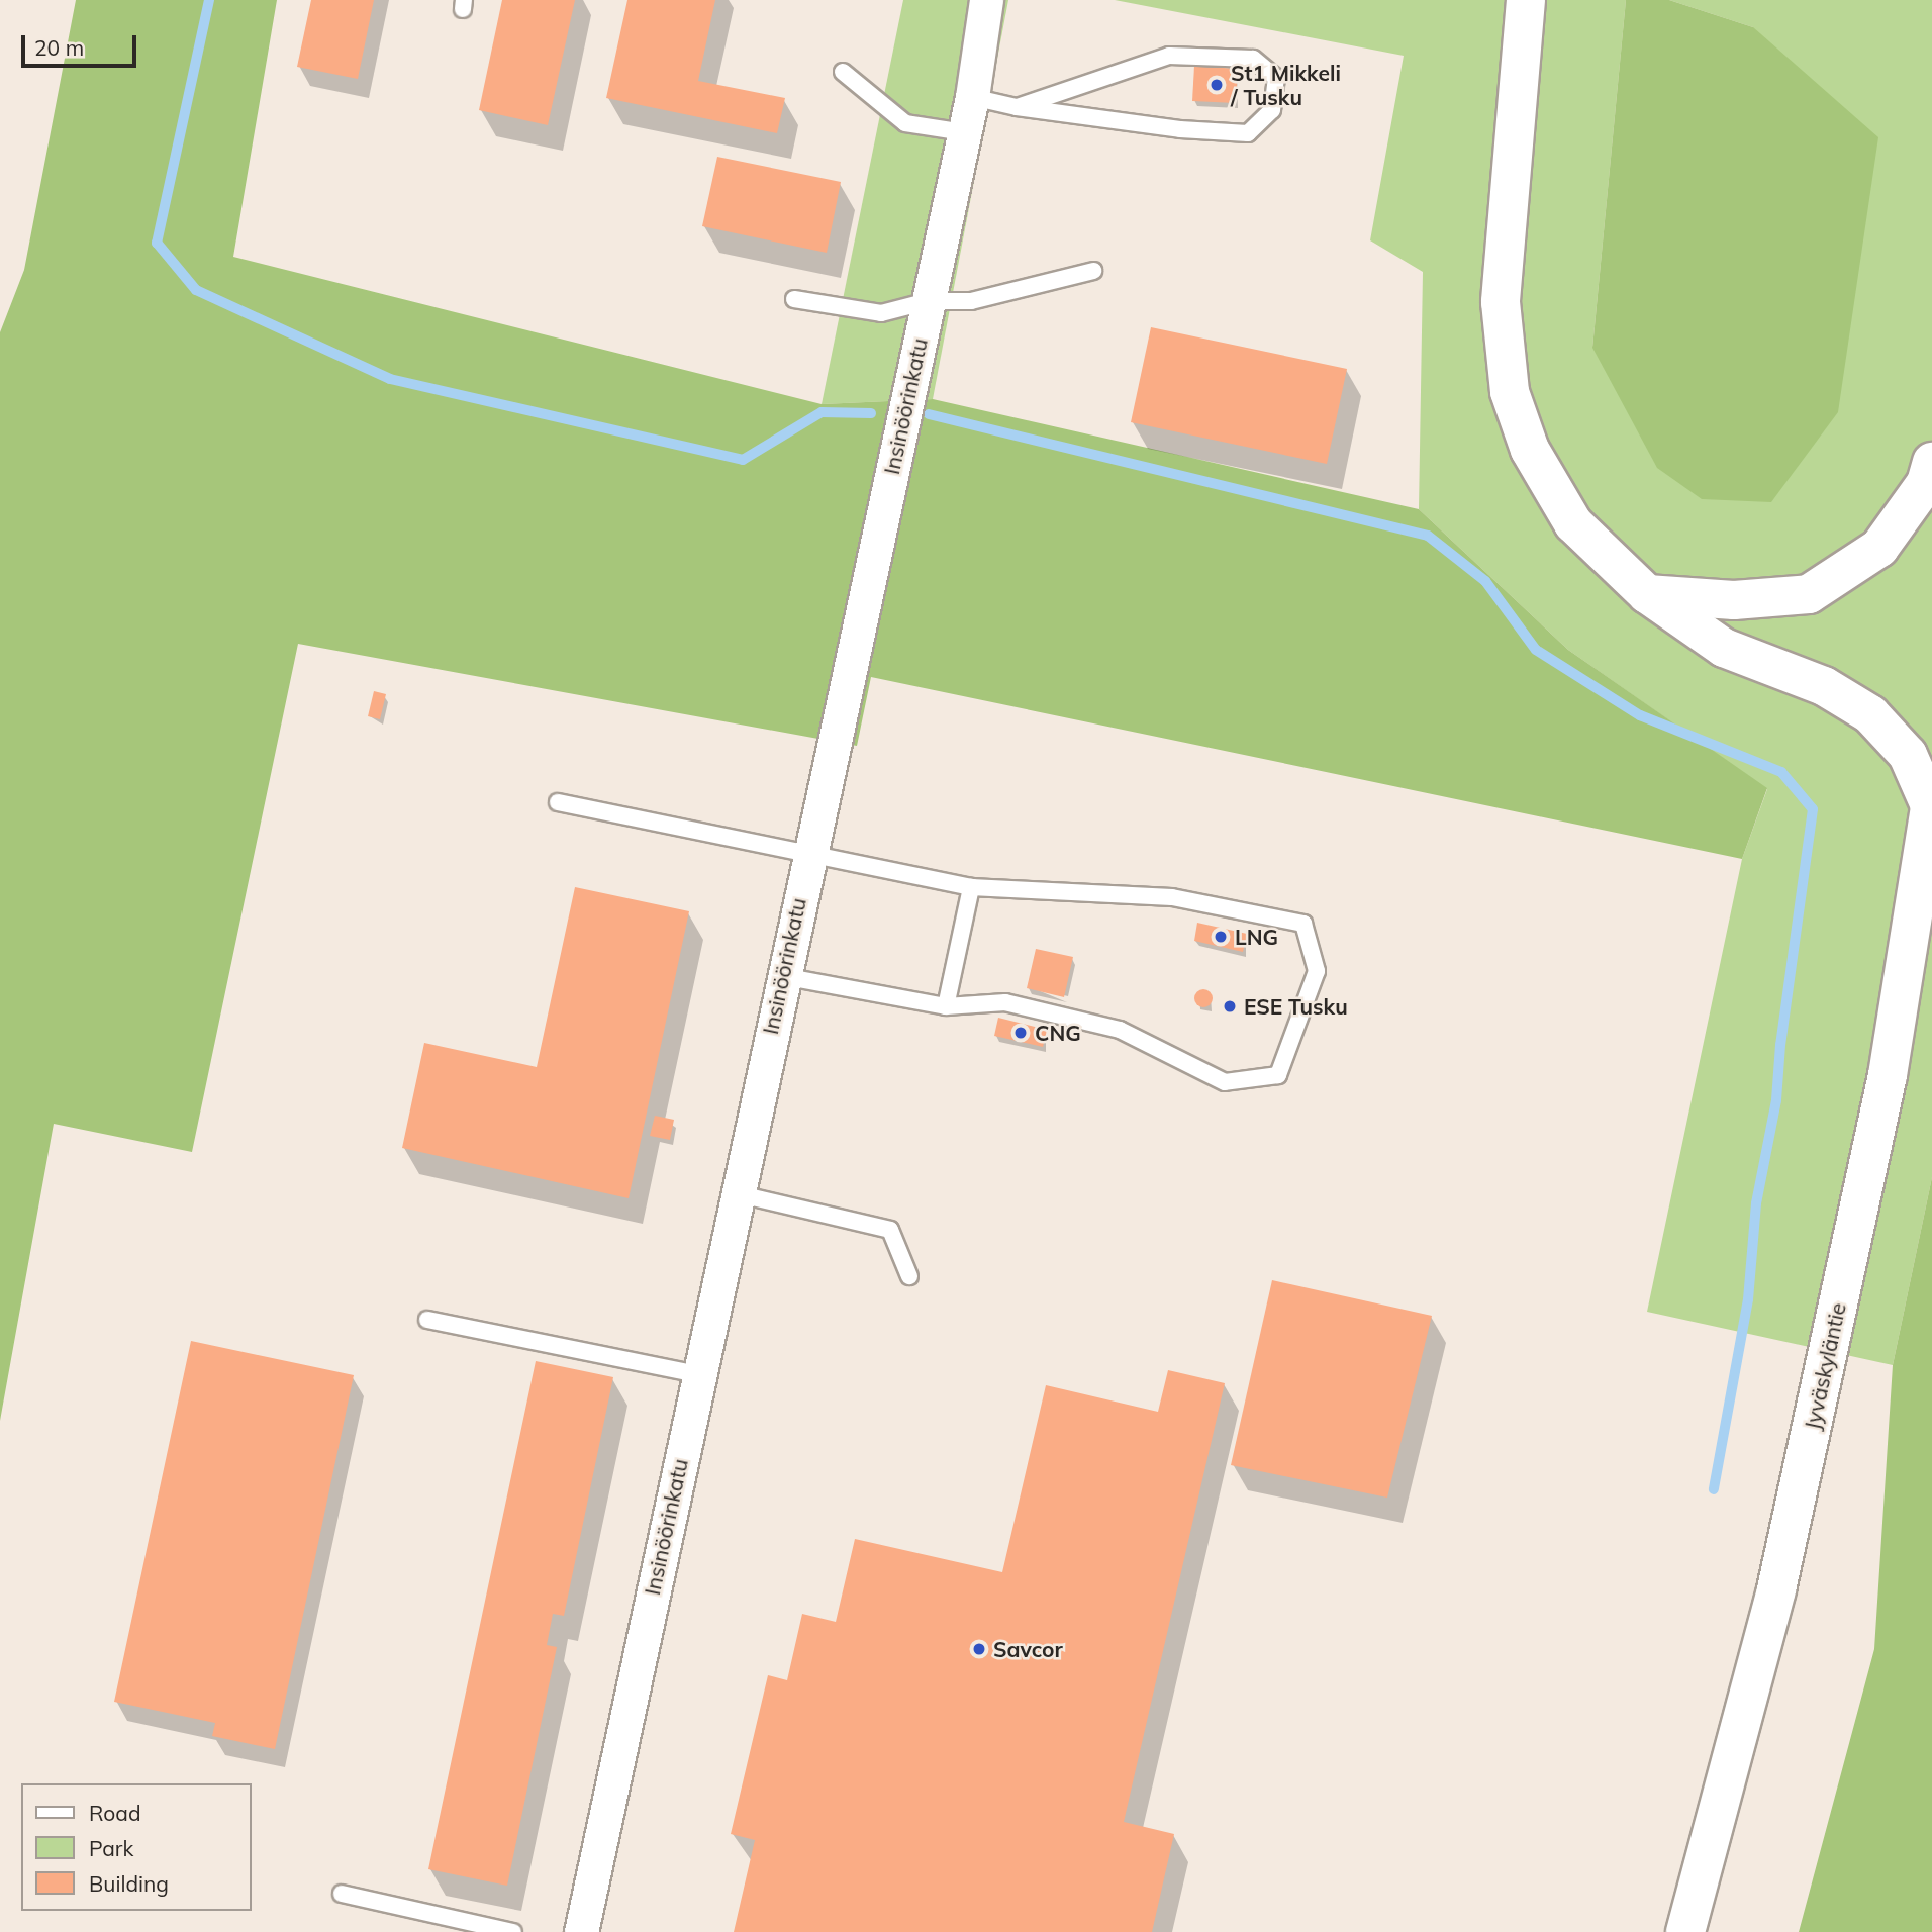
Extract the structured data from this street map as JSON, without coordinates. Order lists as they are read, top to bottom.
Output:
{
  "streets": {
    "highway": ["Jyväskyläntie"],
    "street": ["Insinöörinkatu"]
  },
  "places": [
    "St1 Mikkeli / Tusku",
    "LNG",
    "ESE Tusku",
    "CNG",
    "Savcor"
  ],
  "legend": ["Road", "Park", "Building"],
  "scale_bar": "20 m"
}
